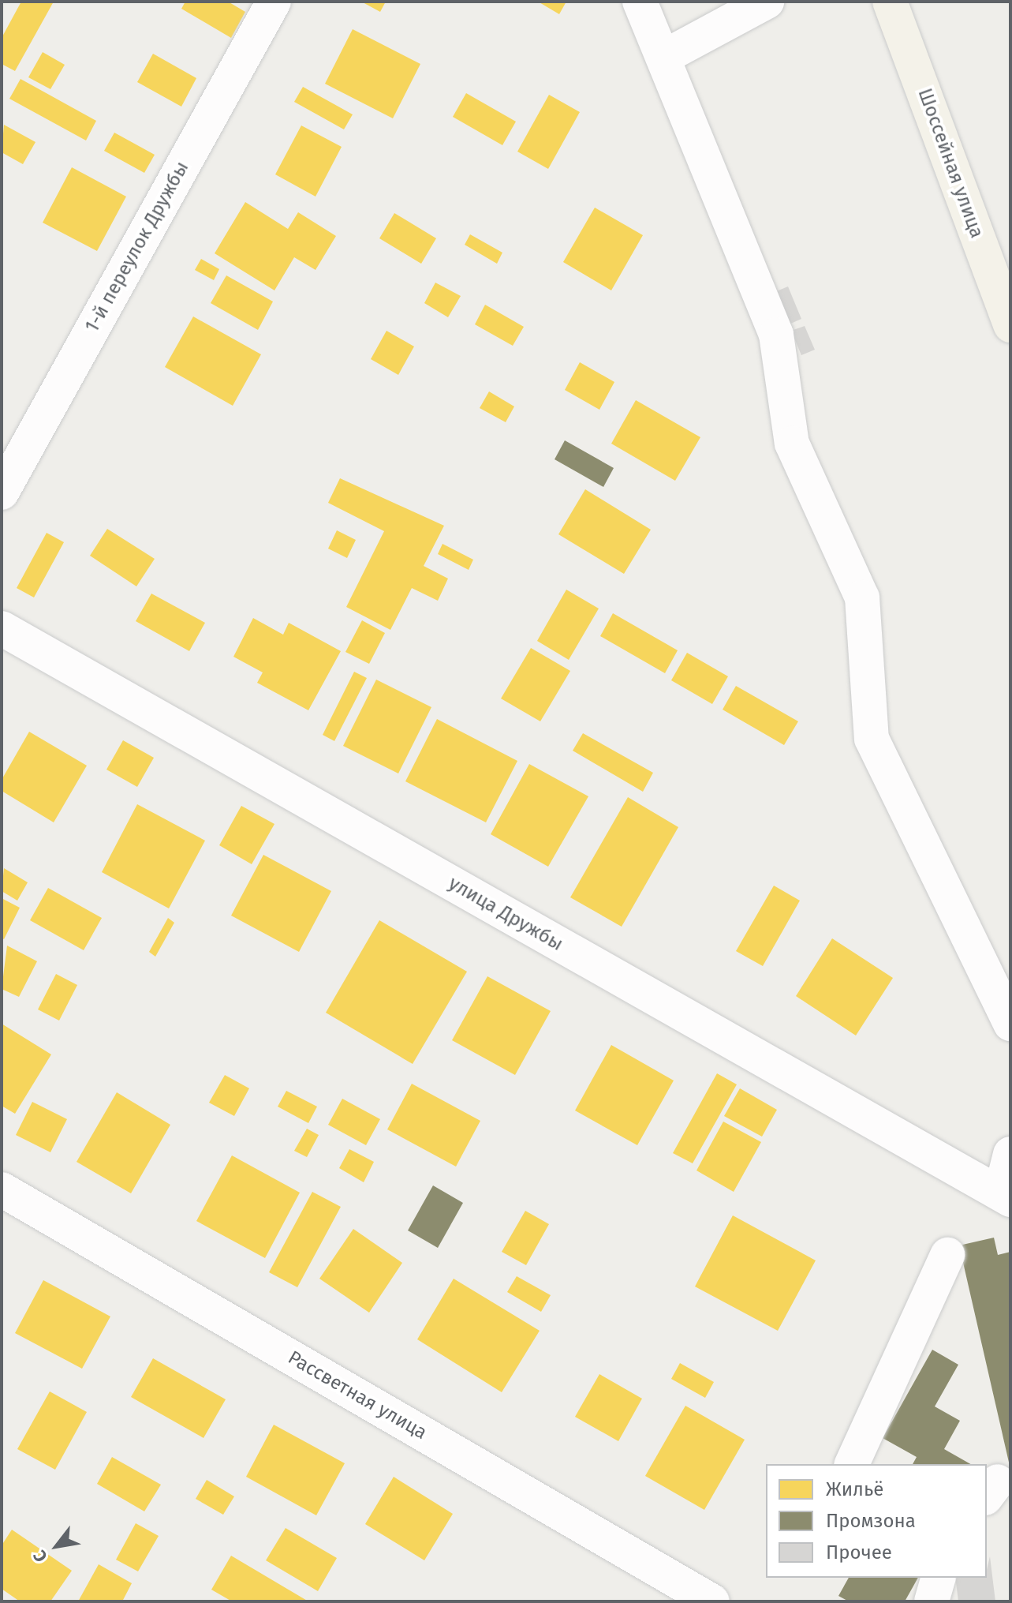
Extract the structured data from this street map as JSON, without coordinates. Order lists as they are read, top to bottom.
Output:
{
  "streets": {
    "main road": ["Шоссейная улица"],
    "street": ["1-й переулок Дружбы", "улица Дружбы", "Рассветная улица"]
  },
  "legend": ["Жильё", "Промзона", "Прочее"],
  "north": "bottom left"
}
